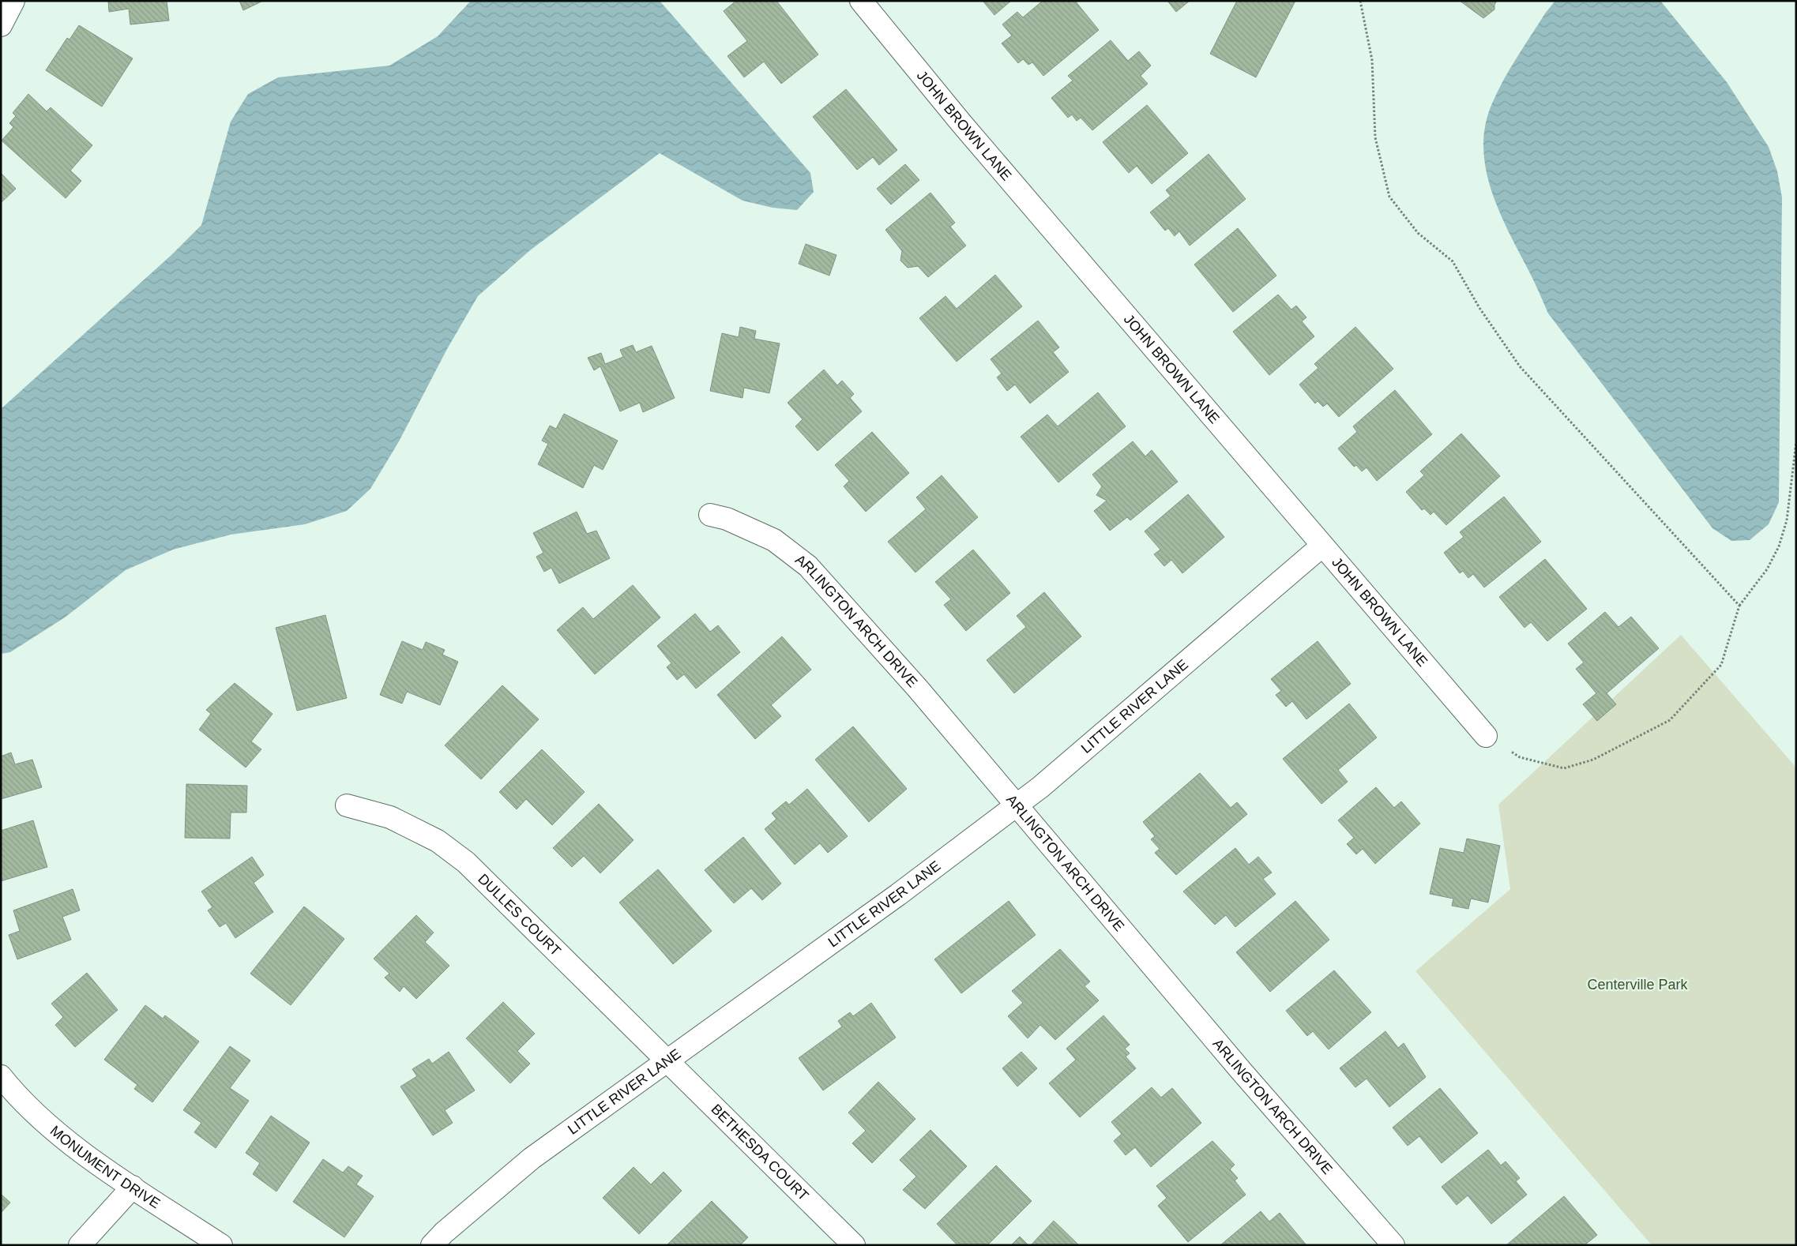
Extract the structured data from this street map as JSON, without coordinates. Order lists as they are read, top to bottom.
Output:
{
  "streets": {
    "street": [
      "JOHN BROWN LANE",
      "ARLINGTON ARCH DRIVE",
      "LITTLE RIVER LANE",
      "DULLES COURT",
      "BETHESDA COURT",
      "MONUMENT DRIVE"
    ]
  },
  "crossings": [
    ["JOHN BROWN LANE", "LITTLE RIVER LANE"],
    ["ARLINGTON ARCH DRIVE", "LITTLE RIVER LANE"],
    ["LITTLE RIVER LANE", "DULLES COURT"],
    ["LITTLE RIVER LANE", "BETHESDA COURT"],
    ["DULLES COURT", "BETHESDA COURT"]
  ],
  "parks": ["Centerville Park"]
}
